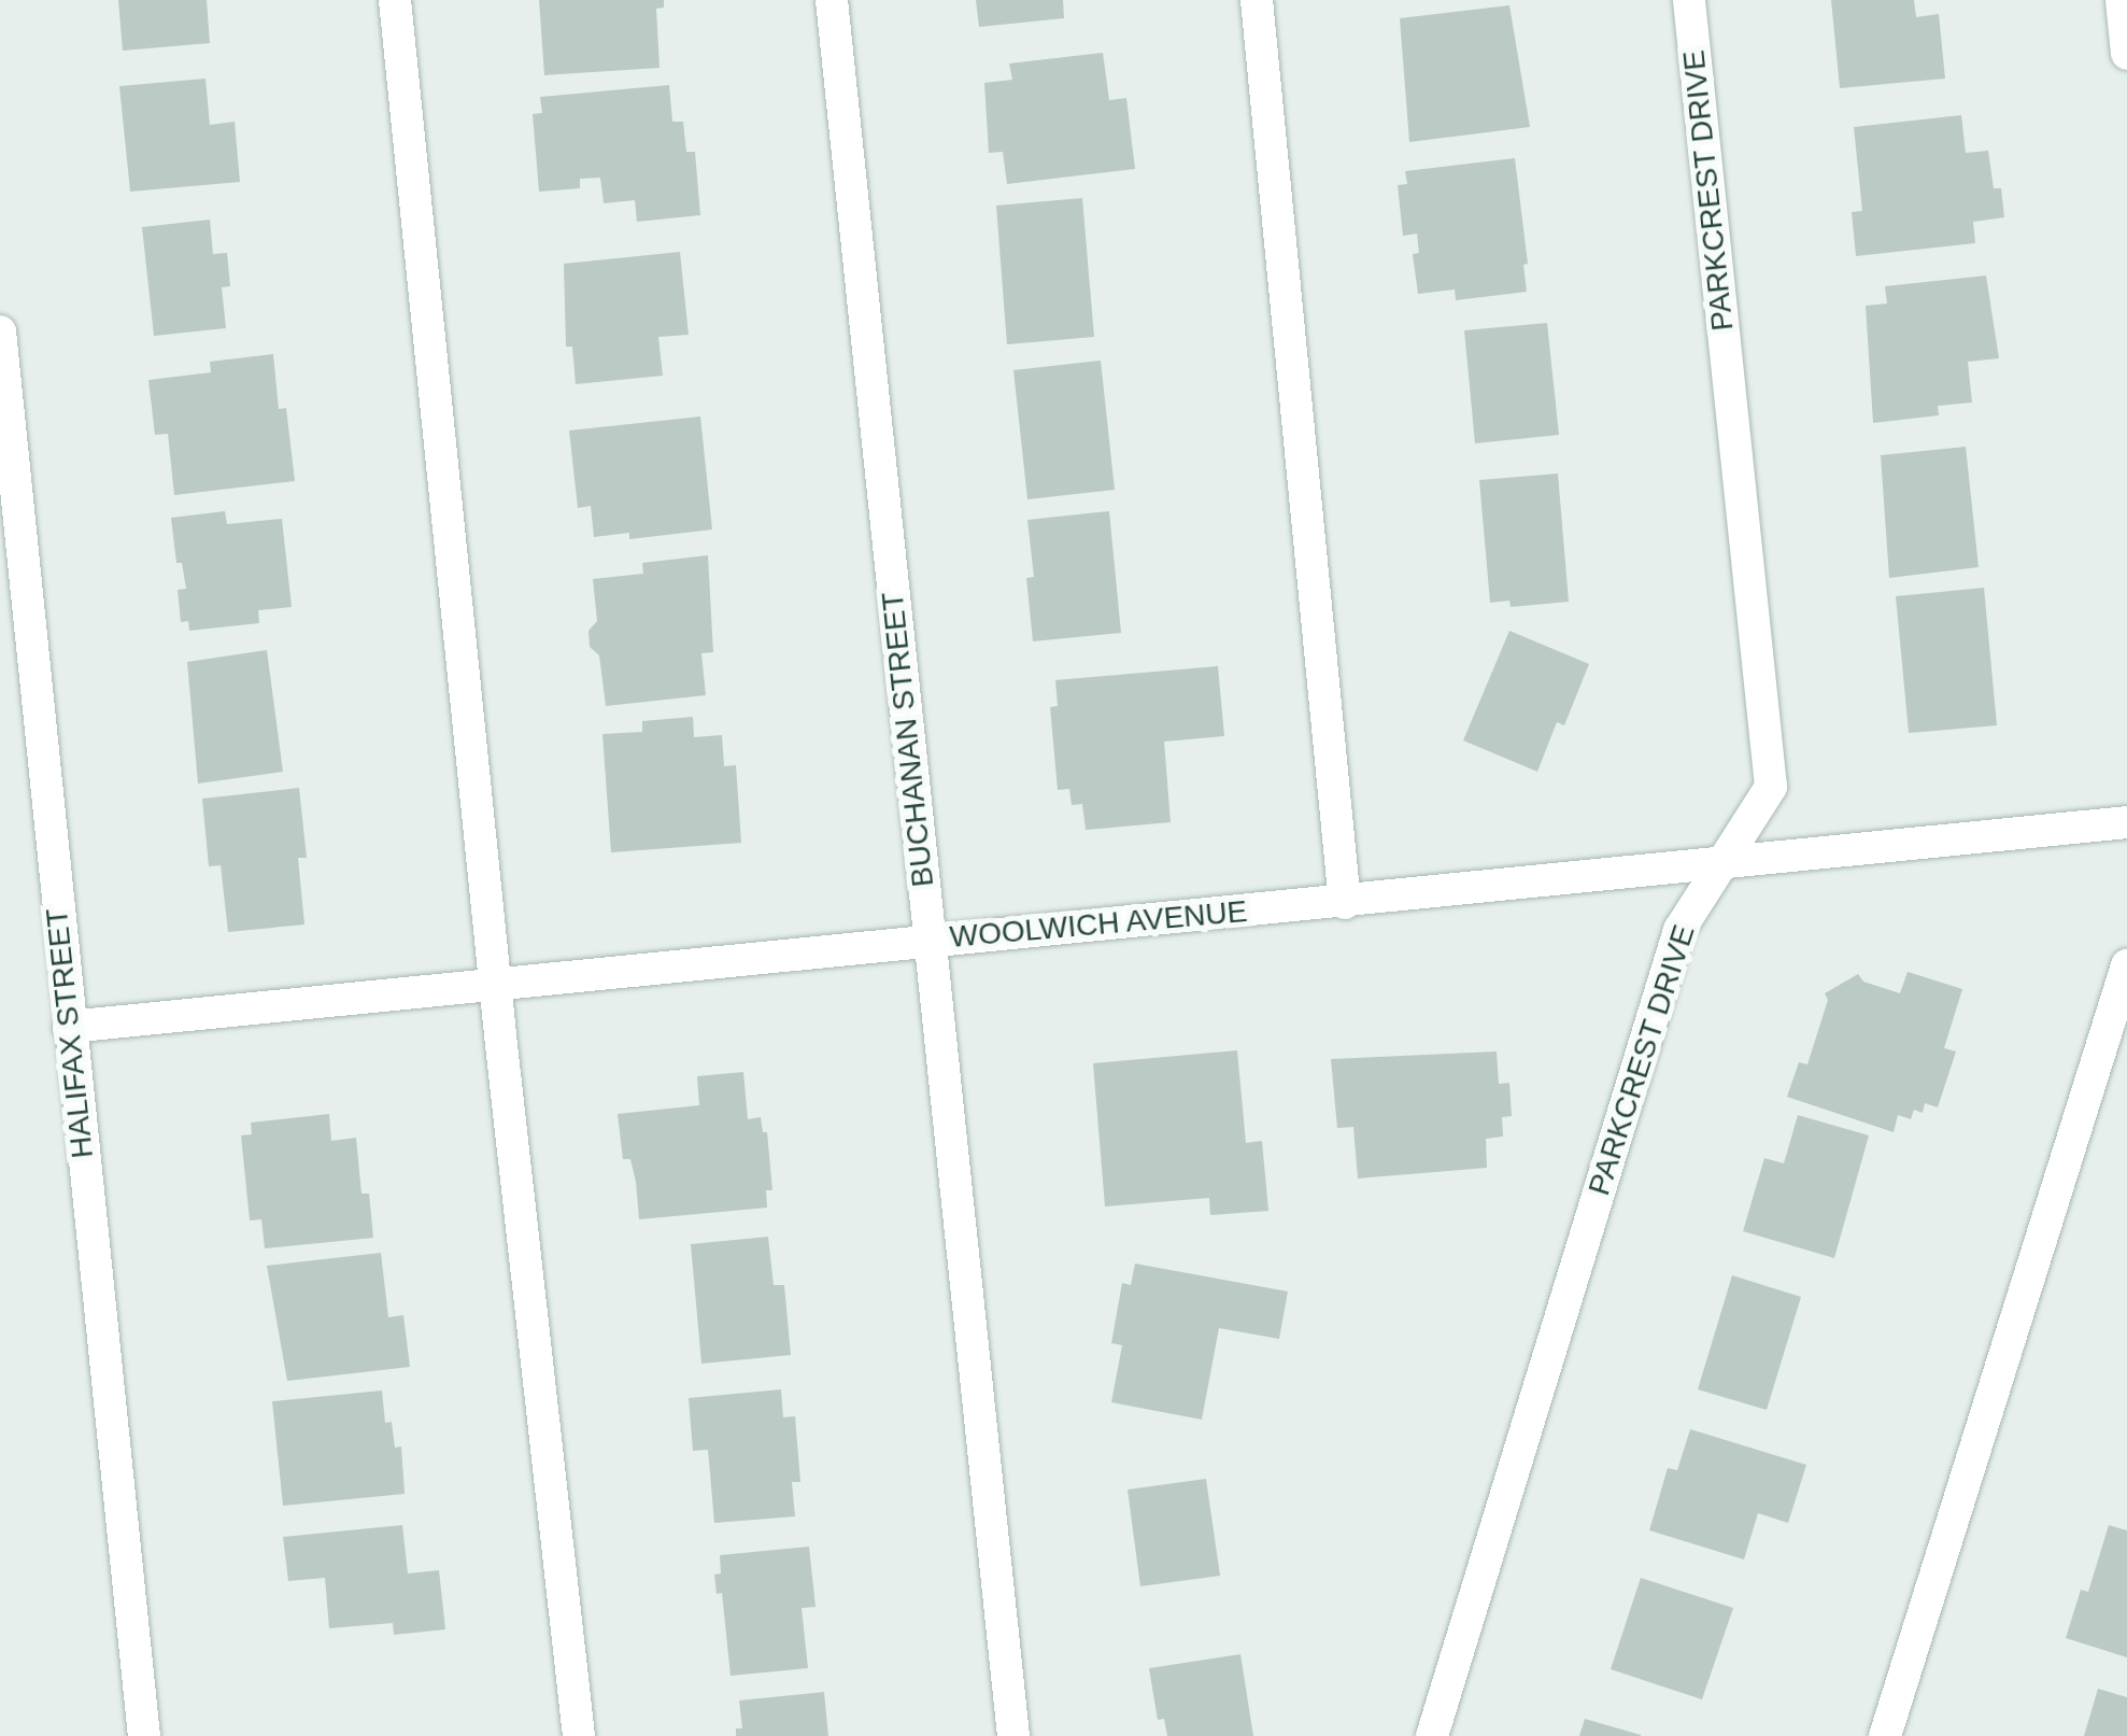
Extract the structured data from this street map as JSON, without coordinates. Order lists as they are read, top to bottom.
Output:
{
  "streets": {
    "street": [
      "PARKCREST DRIVE",
      "BUCHANAN STREET",
      "WOOLWICH AVENUE",
      "HALIFAX STREET"
    ]
  },
  "crossings": [
    ["PARKCREST DRIVE", "WOOLWICH AVENUE"],
    ["BUCHANAN STREET", "WOOLWICH AVENUE"],
    ["WOOLWICH AVENUE", "HALIFAX STREET"]
  ]
}
